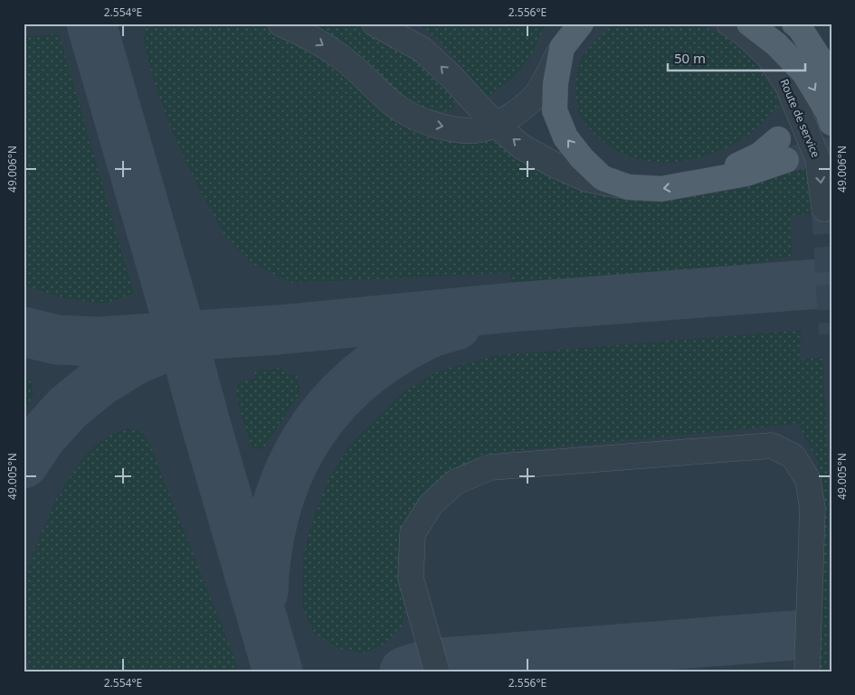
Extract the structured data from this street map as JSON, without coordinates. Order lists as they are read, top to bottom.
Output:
{
  "streets": {
    "street": ["Route de service"]
  },
  "one_way": ["Route de service"],
  "scale_bar": "50 m",
  "coordinates": [
    "2.554°E",
    "2.556°E",
    "49.006°N",
    "49.005°N"
  ]
}
